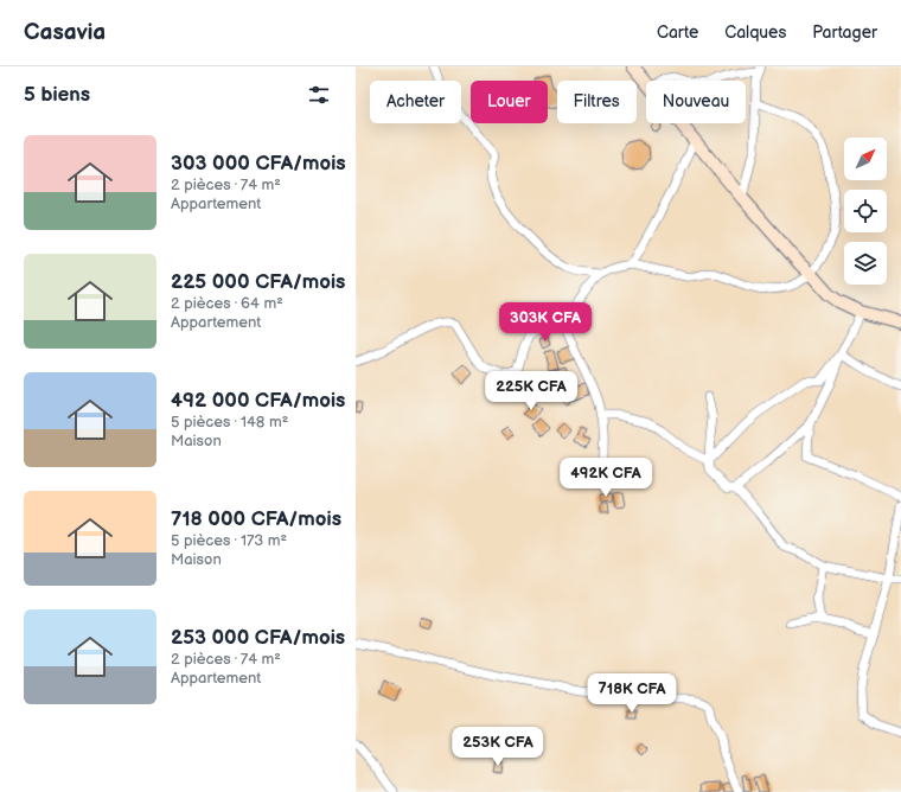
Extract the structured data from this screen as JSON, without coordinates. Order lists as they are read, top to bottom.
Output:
{
  "north": "top right",
  "page": {
    "header": "Casavia",
    "nav": ["Carte", "Calques", "Partager"],
    "heading": "5 biens",
    "chip": [
      "Acheter",
      "Louer",
      "Filtres",
      "Nouveau"
    ],
    "list": [
      {
        "name": "303 000 CFA/mois",
        "note": "2 pièces · 74 m² · Appartement"
      },
      {
        "name": "225 000 CFA/mois",
        "note": "2 pièces · 64 m² · Appartement"
      },
      {
        "name": "492 000 CFA/mois",
        "note": "5 pièces · 148 m² · Maison"
      },
      {
        "name": "718 000 CFA/mois",
        "note": "5 pièces · 173 m² · Maison"
      },
      {
        "name": "253 000 CFA/mois",
        "note": "2 pièces · 74 m² · Appartement"
      }
    ],
    "price": [
      "303K CFA",
      "225K CFA",
      "492K CFA",
      "718K CFA",
      "253K CFA"
    ]
  }
}
